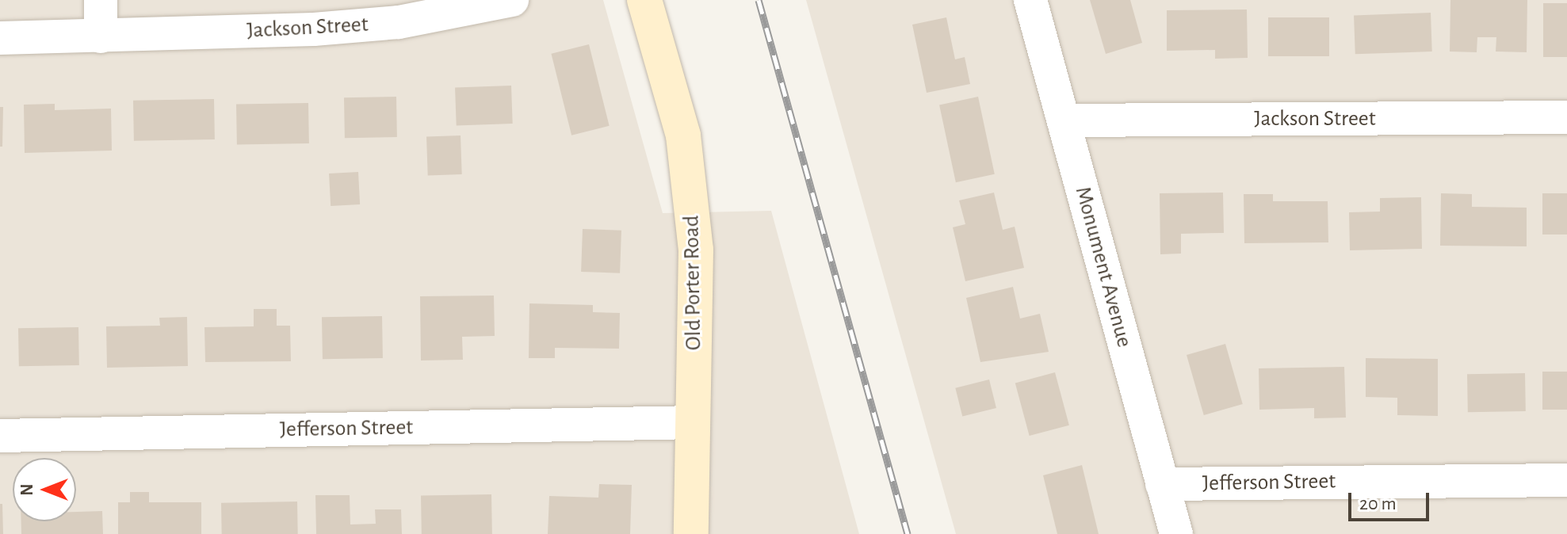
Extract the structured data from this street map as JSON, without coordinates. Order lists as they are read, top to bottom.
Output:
{
  "streets": {
    "street": [
      "Jackson Street",
      "Monument Avenue",
      "Old Porter Road",
      "Jefferson Street"
    ]
  },
  "crossings": [
    ["Jackson Street", "Monument Avenue"],
    ["Monument Avenue", "Jefferson Street"],
    ["Old Porter Road", "Jefferson Street"]
  ],
  "scale_bar": "20 m",
  "north": "left"
}
